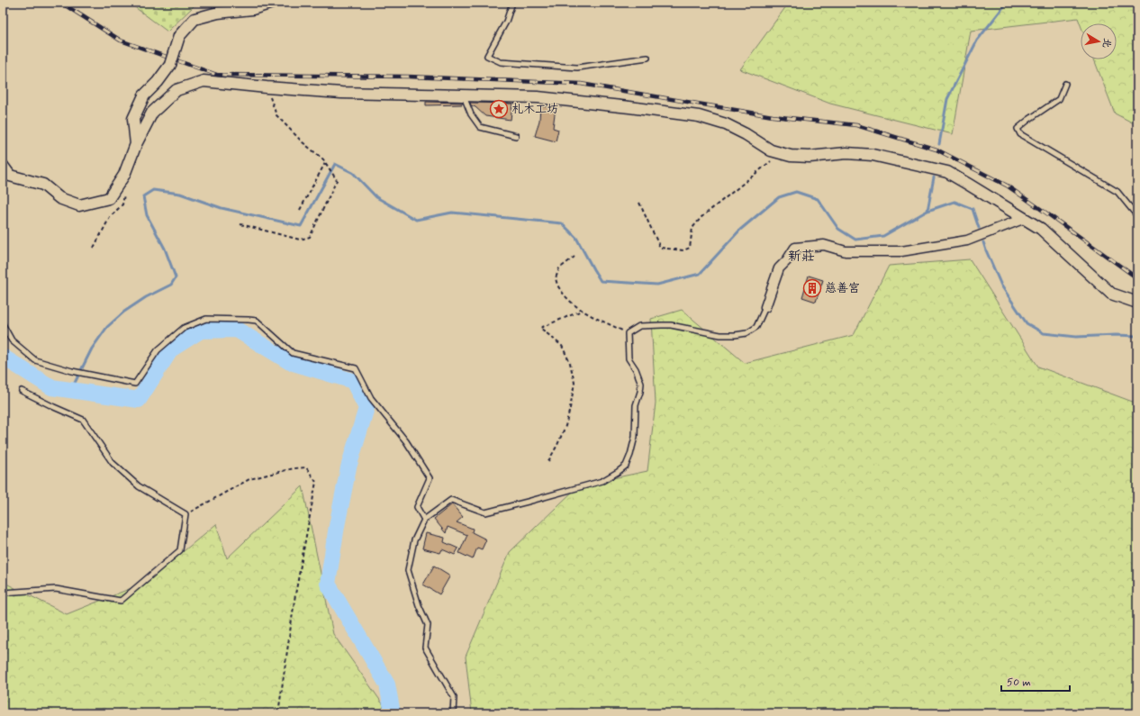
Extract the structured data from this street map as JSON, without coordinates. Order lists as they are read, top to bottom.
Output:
{
  "districts": ["新莊"],
  "places": {
    "place": ["札木工坊"],
    "building": ["慈善宮"]
  },
  "scale_bar": "50 m",
  "north": "right"
}
